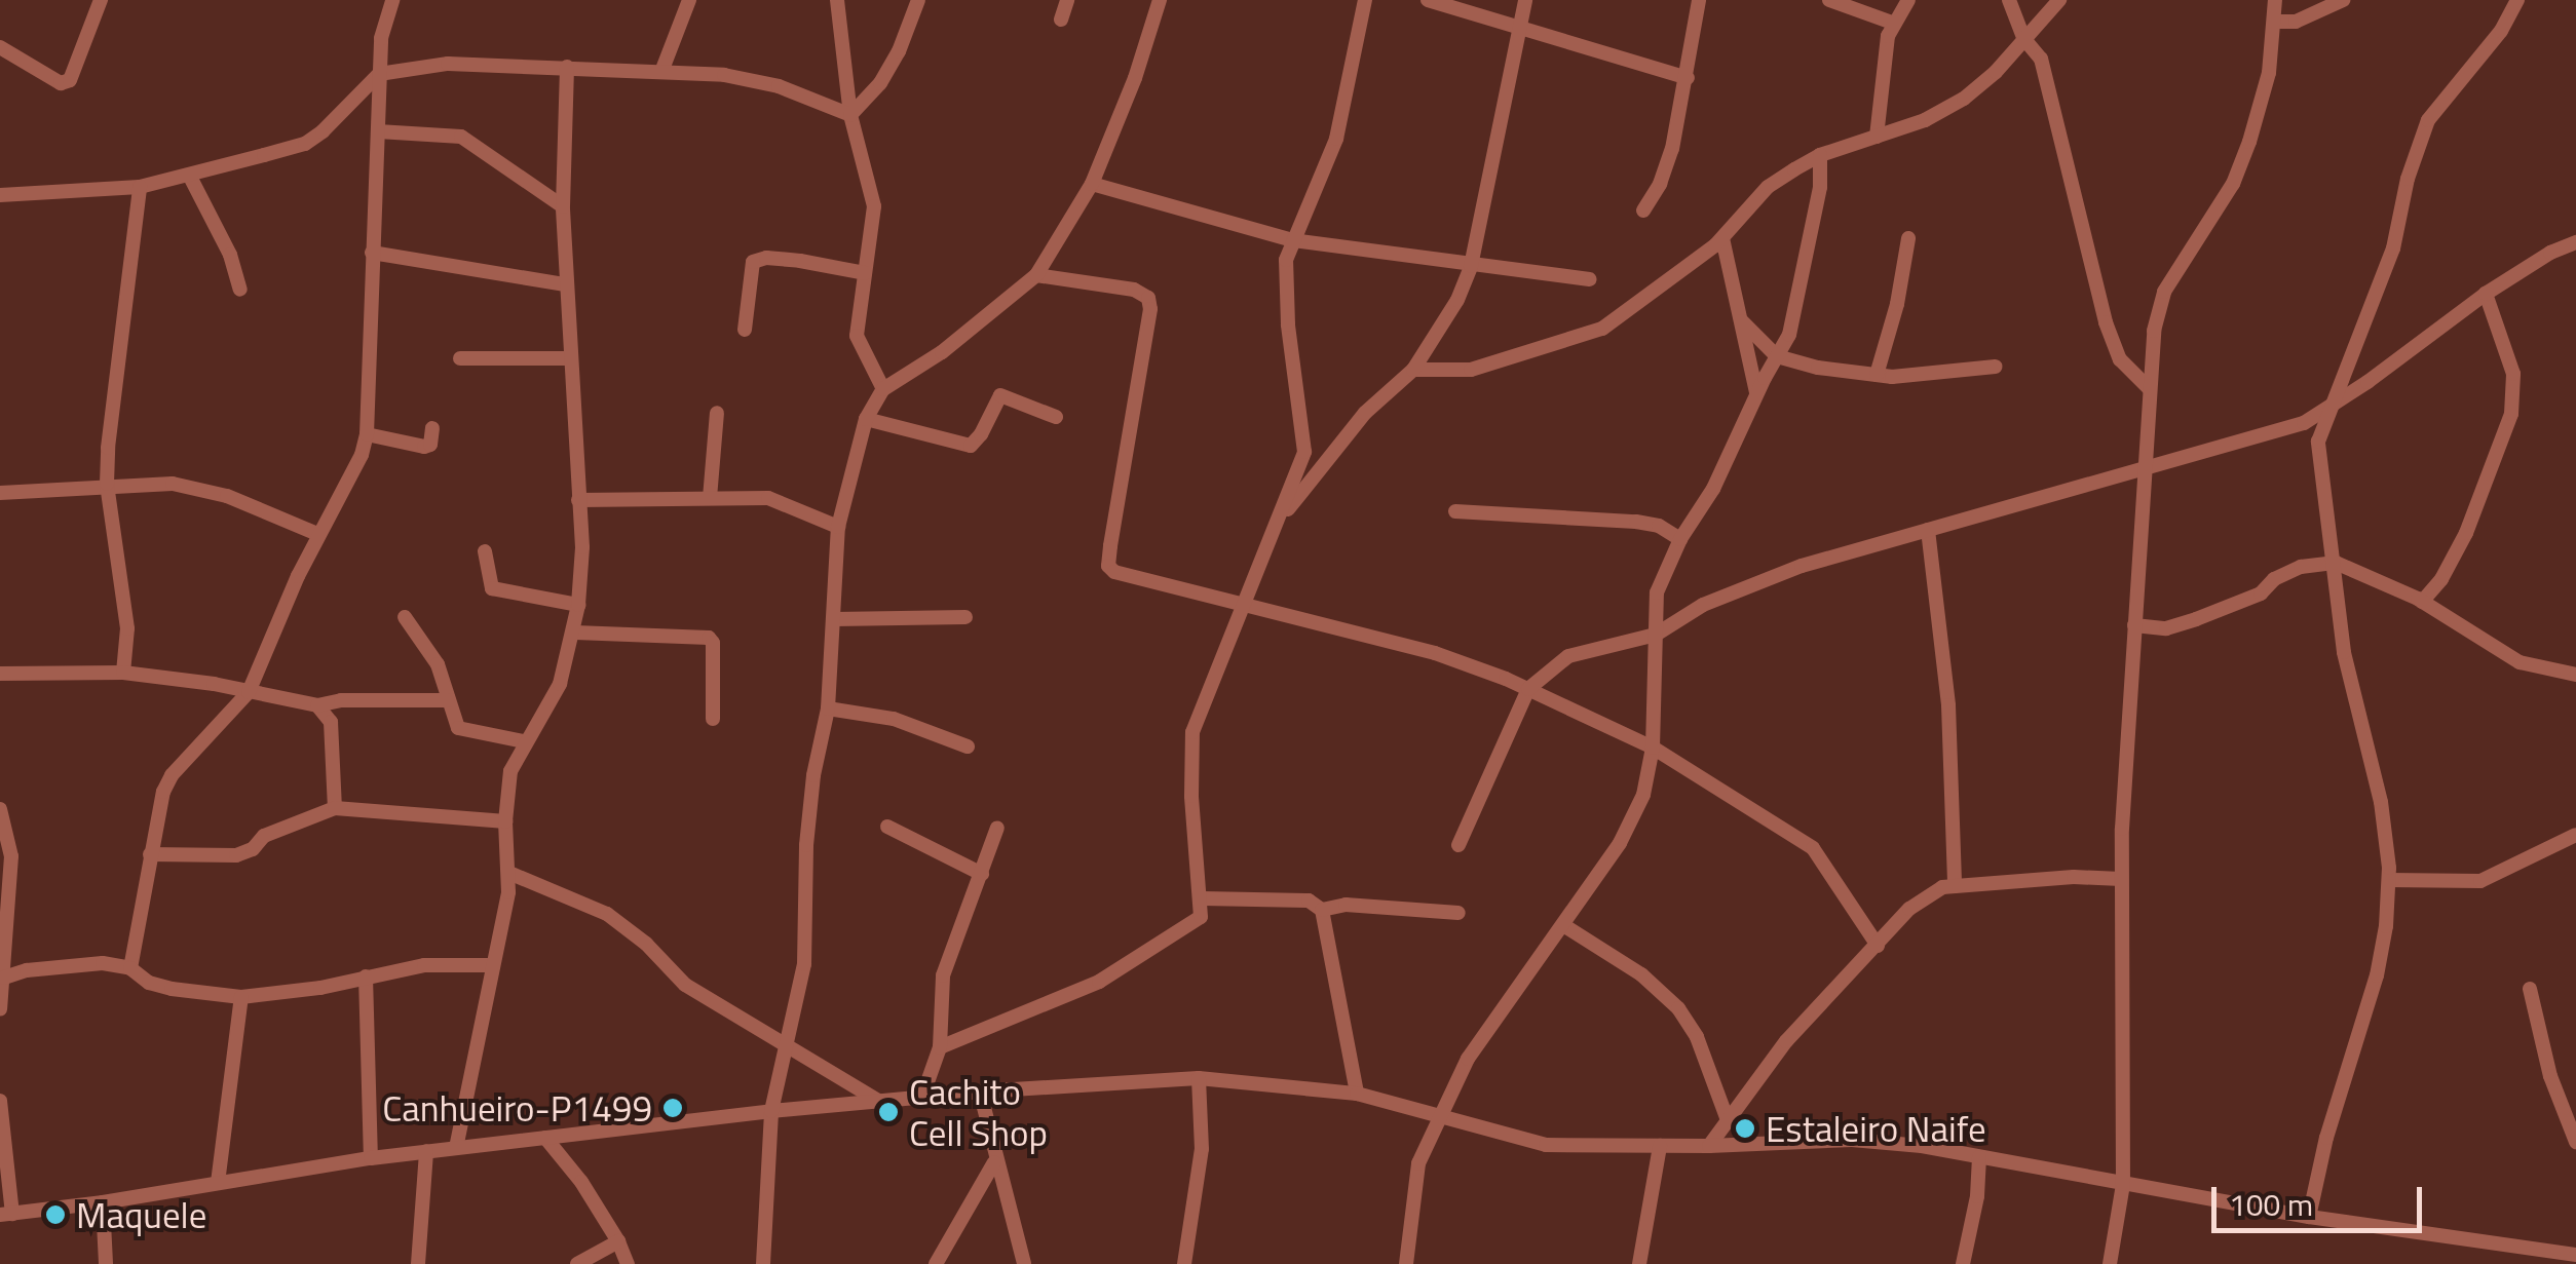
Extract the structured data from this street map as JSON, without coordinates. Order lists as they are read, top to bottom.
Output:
{
  "places": [
    "Canhueiro-P1499",
    "Cachito Cell Shop",
    "Estaleiro Naife",
    "Maquele"
  ],
  "scale_bar": "100 m"
}
